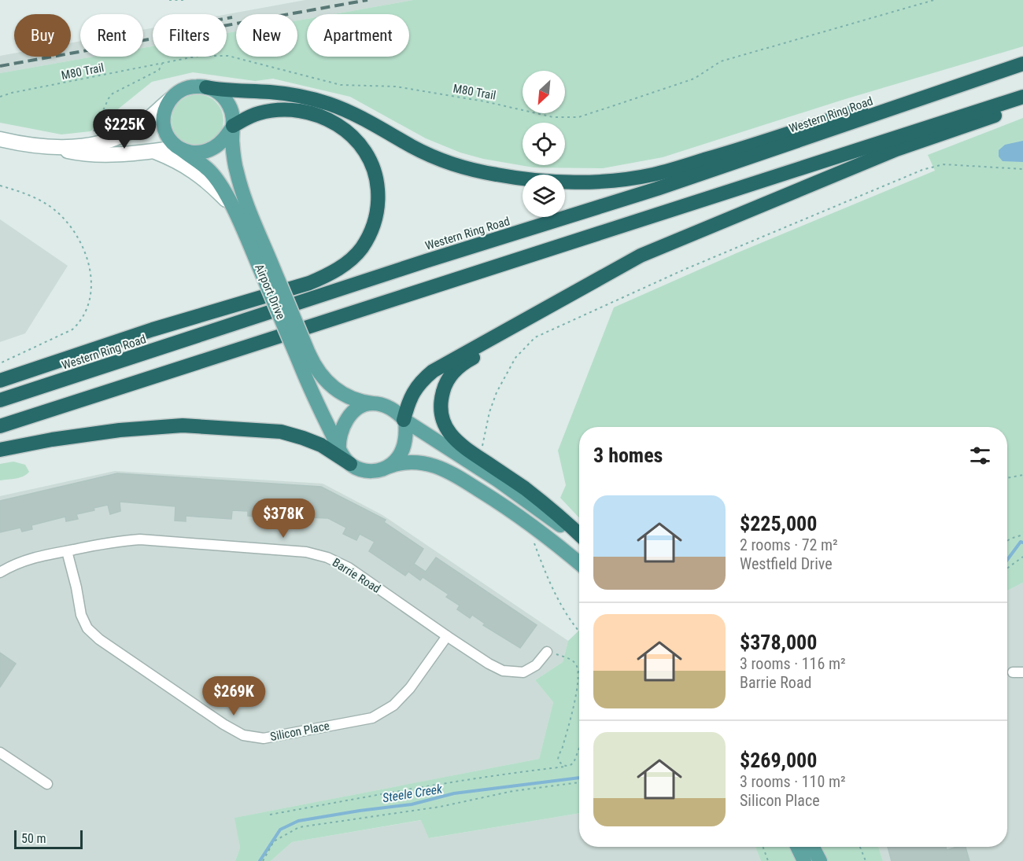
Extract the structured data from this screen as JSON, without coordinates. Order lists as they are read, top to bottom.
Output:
{
  "streets": {
    "highway": ["Western Ring Road"],
    "main road": ["Airport Drive"],
    "street": ["Barrie Road", "Silicon Place"],
    "path": ["M80 Trail"]
  },
  "crossings": [
    ["Barrie Road", "Silicon Place"]
  ],
  "water": ["Steele Creek"],
  "scale_bar": "50 m",
  "north": "bottom left",
  "page": {
    "chip": [
      "Buy",
      "Rent",
      "Filters",
      "New",
      "Apartment"
    ],
    "price": ["$225K", "$378K", "$269K"],
    "heading": "3 homes",
    "list": [
      {
        "name": "$225,000",
        "note": "2 rooms · 72 m² · Westfield Drive"
      },
      {
        "name": "$378,000",
        "note": "3 rooms · 116 m² · Barrie Road"
      },
      {
        "name": "$269,000",
        "note": "3 rooms · 110 m² · Silicon Place"
      }
    ],
    "scale": "50 m"
  }
}
